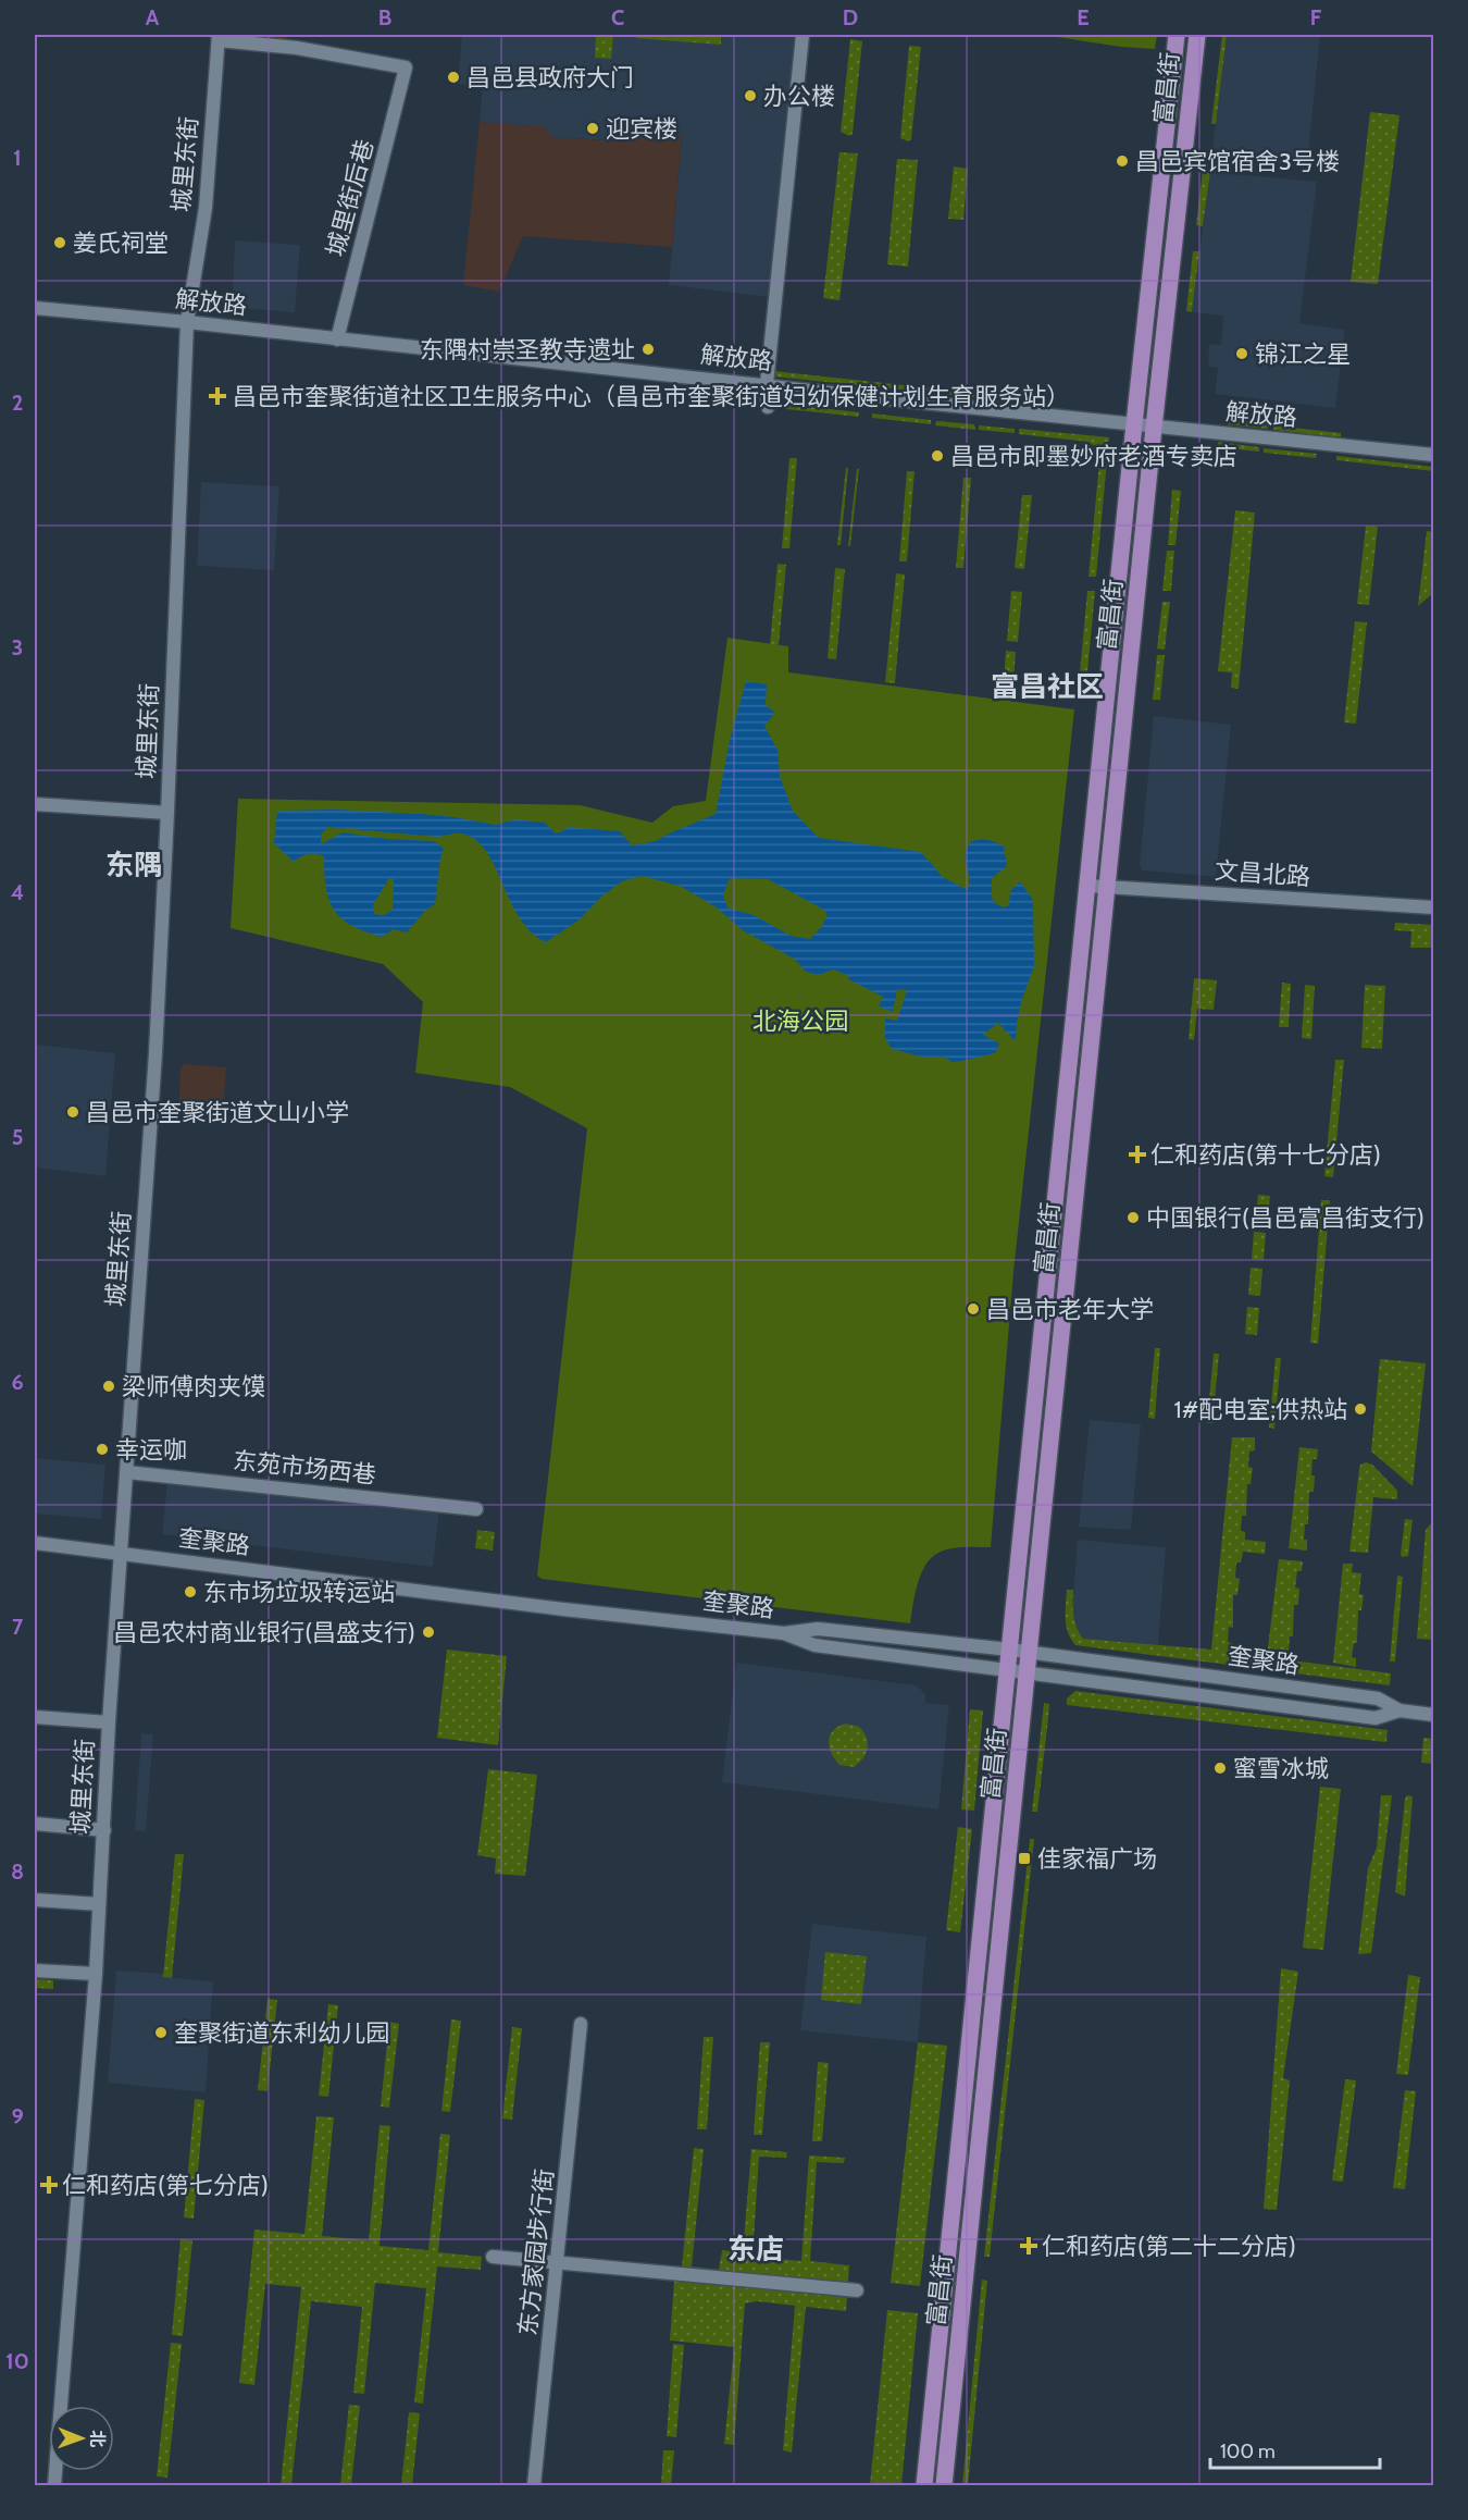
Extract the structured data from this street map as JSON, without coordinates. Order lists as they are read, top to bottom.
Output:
{
  "streets": {
    "main road": ["富昌街"],
    "street": [
      "城里东街",
      "城里街后巷",
      "解放路",
      "文昌北路",
      "东苑市场西巷",
      "奎聚路",
      "东方家园步行街"
    ]
  },
  "crossings": [
    ["富昌街", "解放路"],
    ["富昌街", "文昌北路"],
    ["富昌街", "奎聚路"],
    ["城里东街", "城里街后巷"],
    ["城里东街", "解放路"],
    ["城里东街", "东苑市场西巷"],
    ["城里东街", "奎聚路"],
    ["城里街后巷", "解放路"]
  ],
  "districts": ["富昌社区", "东隅", "东店"],
  "parks": ["北海公园"],
  "places": {
    "other": [
      "昌邑县政府大门",
      "办公楼",
      "迎宾楼",
      "昌邑宾馆宿舍3号楼",
      "姜氏祠堂",
      "东隅村崇圣教寺遗址",
      "锦江之星",
      "昌邑市即墨妙府老酒专卖店",
      "昌邑市奎聚街道文山小学",
      "中国银行(昌邑富昌街支行)",
      "昌邑市老年大学",
      "梁师傅肉夹馍",
      "1#配电室;供热站",
      "幸运咖",
      "东市场垃圾转运站",
      "昌邑农村商业银行(昌盛支行)",
      "蜜雪冰城",
      "奎聚街道东利幼儿园"
    ],
    "health": [
      "昌邑市奎聚街道社区卫生服务中心（昌邑市奎聚街道妇幼保健计划生育服务站）",
      "仁和药店(第十七分店)",
      "仁和药店(第七分店)",
      "仁和药店(第二十二分店)"
    ],
    "transit": ["佳家福广场"]
  },
  "scale_bar": "100 m",
  "north": "right",
  "grid": {
    "columns": [
      "A",
      "B",
      "C",
      "D",
      "E",
      "F"
    ],
    "rows": [
      "1",
      "2",
      "3",
      "4",
      "5",
      "6",
      "7",
      "8",
      "9",
      "10"
    ]
  }
}
